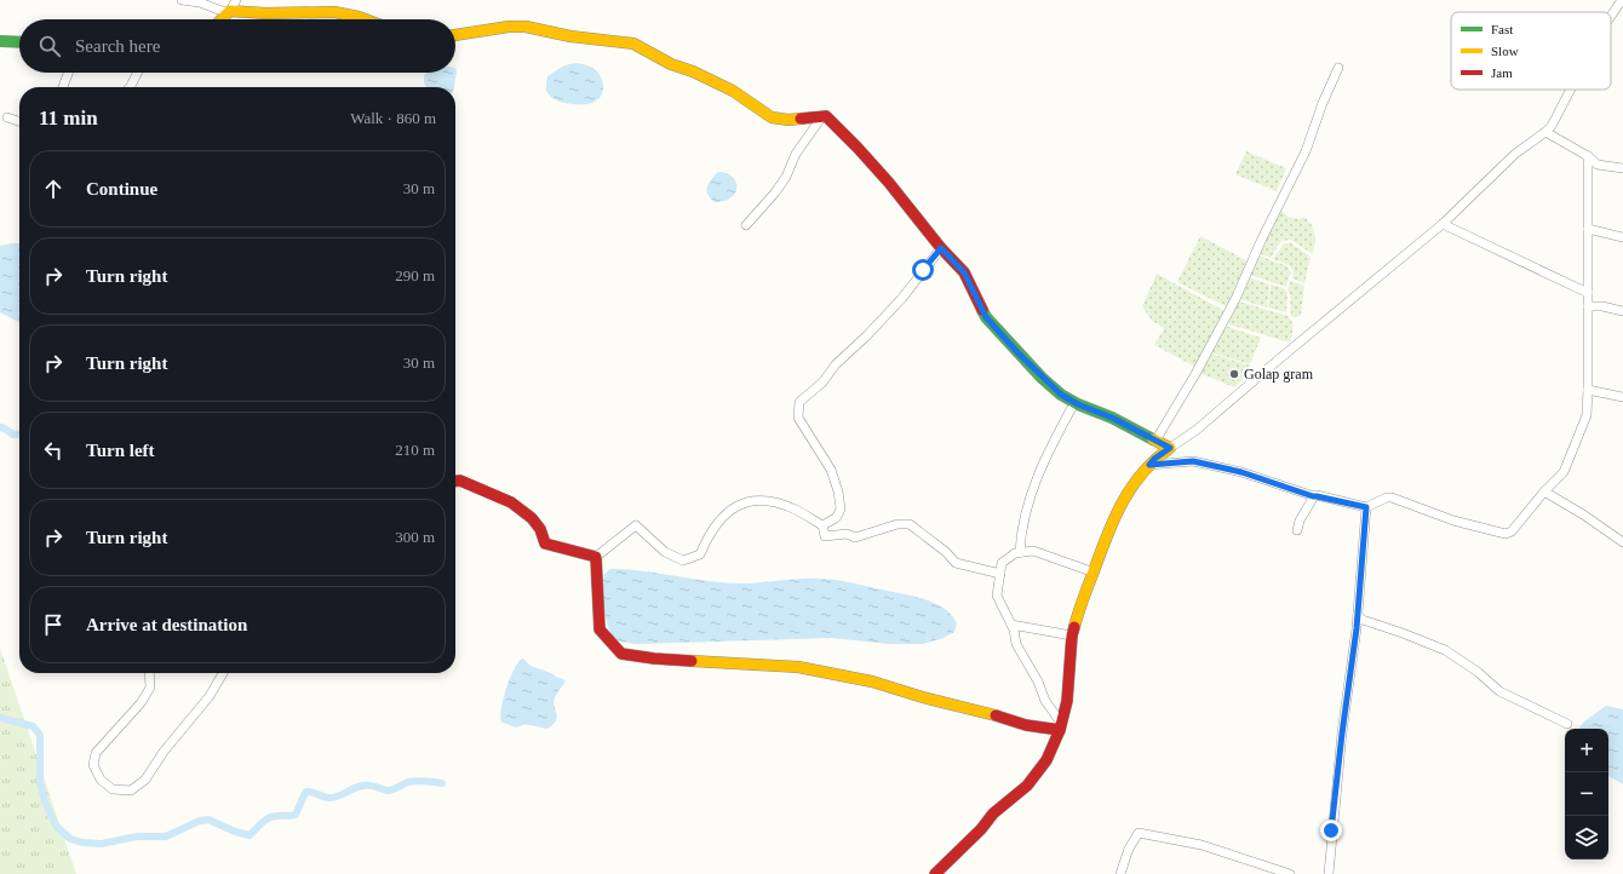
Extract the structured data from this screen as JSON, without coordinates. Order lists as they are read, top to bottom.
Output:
{
  "places": ["Golap gram"],
  "legend": ["Fast", "Slow", "Jam"],
  "page": {
    "search": "Search here",
    "heading": ["11 min", "Walk · 860 m"],
    "list": [
      ["Continue", "30 m"],
      ["Turn right", "290 m"],
      ["Turn right", "30 m"],
      ["Turn left", "210 m"],
      ["Turn right", "300 m"],
      "Arrive at destination"
    ],
    "map_buttons": ["+", "−"]
  }
}
